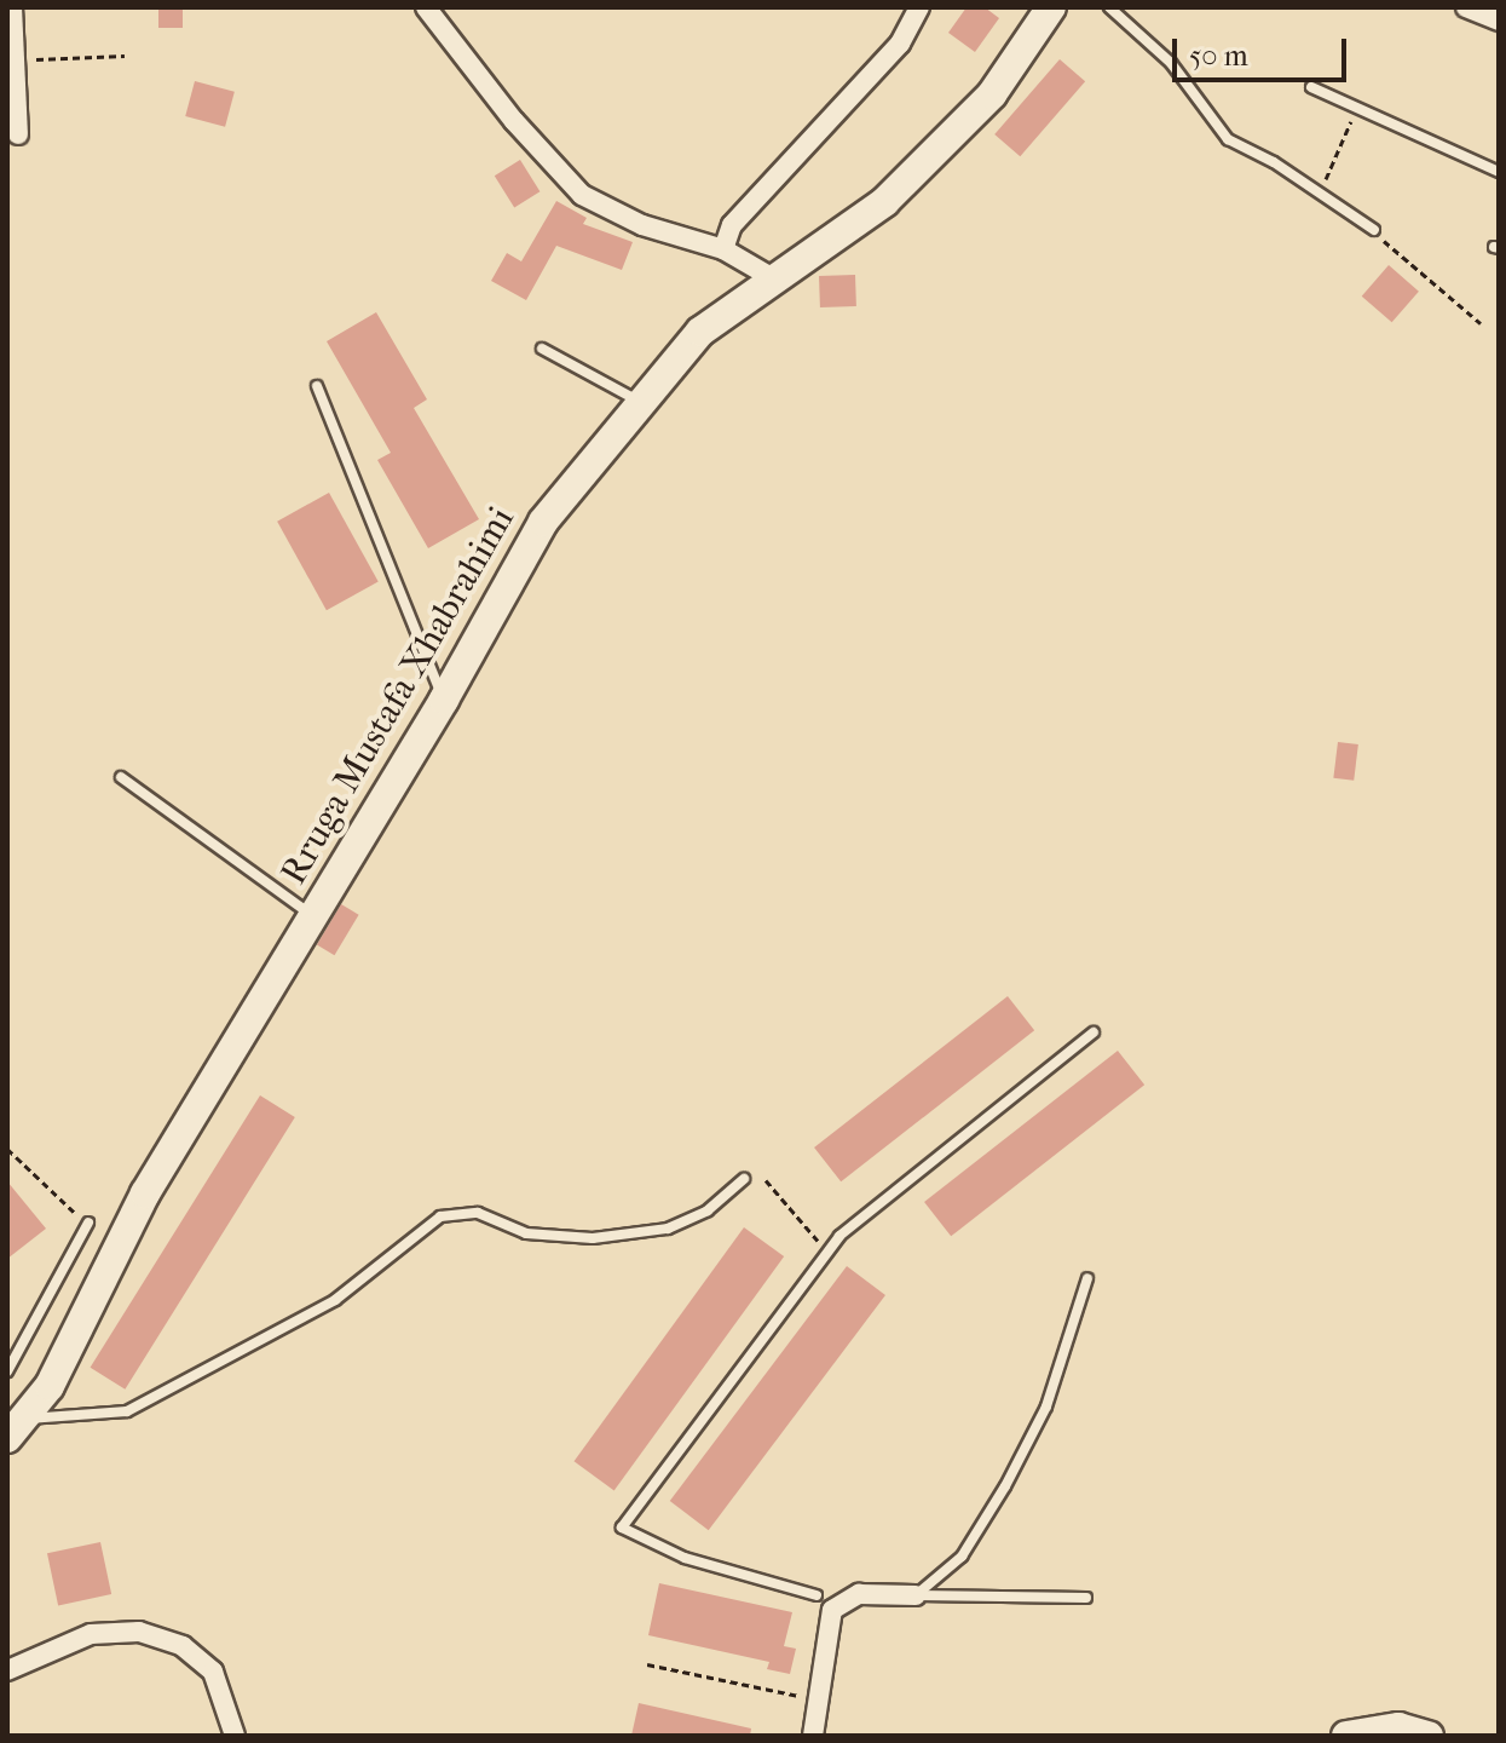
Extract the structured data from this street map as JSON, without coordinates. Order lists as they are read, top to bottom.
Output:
{
  "streets": {
    "street": ["Rruga Mustafa Xhabrahimi"]
  },
  "scale_bar": "50 m"
}
